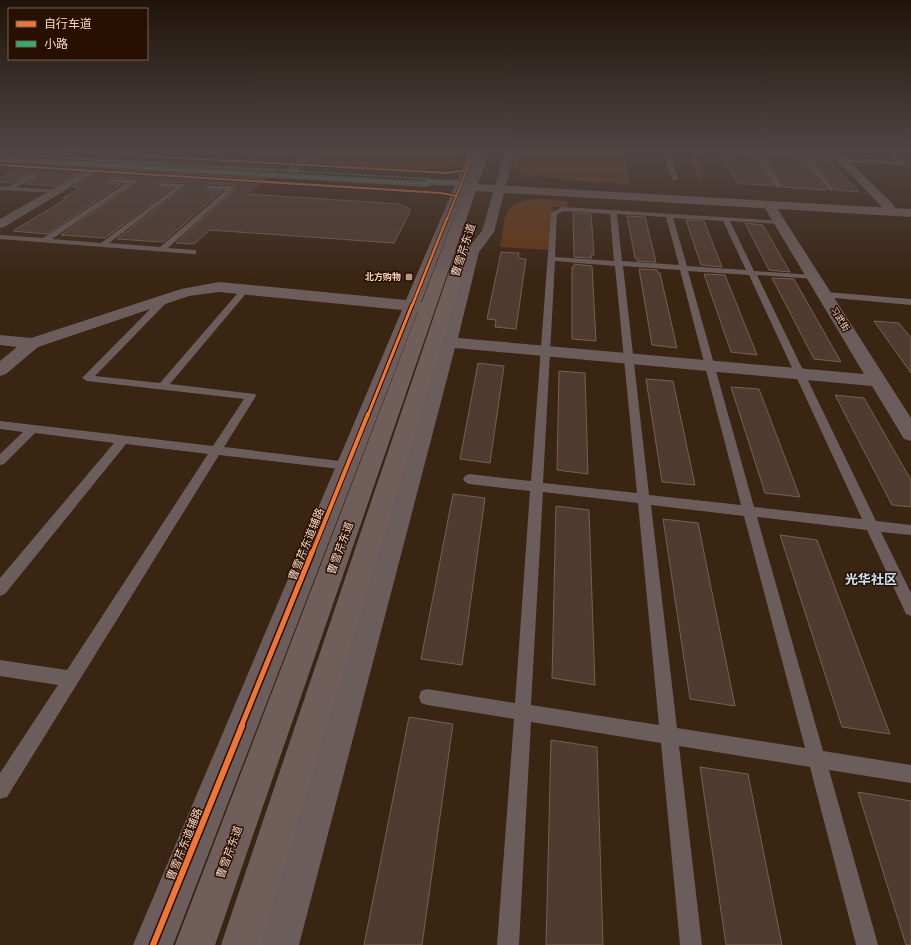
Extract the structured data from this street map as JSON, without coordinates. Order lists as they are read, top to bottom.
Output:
{
  "streets": {
    "main road": ["曹雪芹东道"],
    "street": ["习武街", "曹雪芹东道辅路"]
  },
  "crossings": [
    ["曹雪芹东道", "曹雪芹东道辅路"]
  ],
  "districts": ["光华社区"],
  "places": {
    "transit": ["北方购物"]
  },
  "legend": ["自行车道", "小路"]
}
